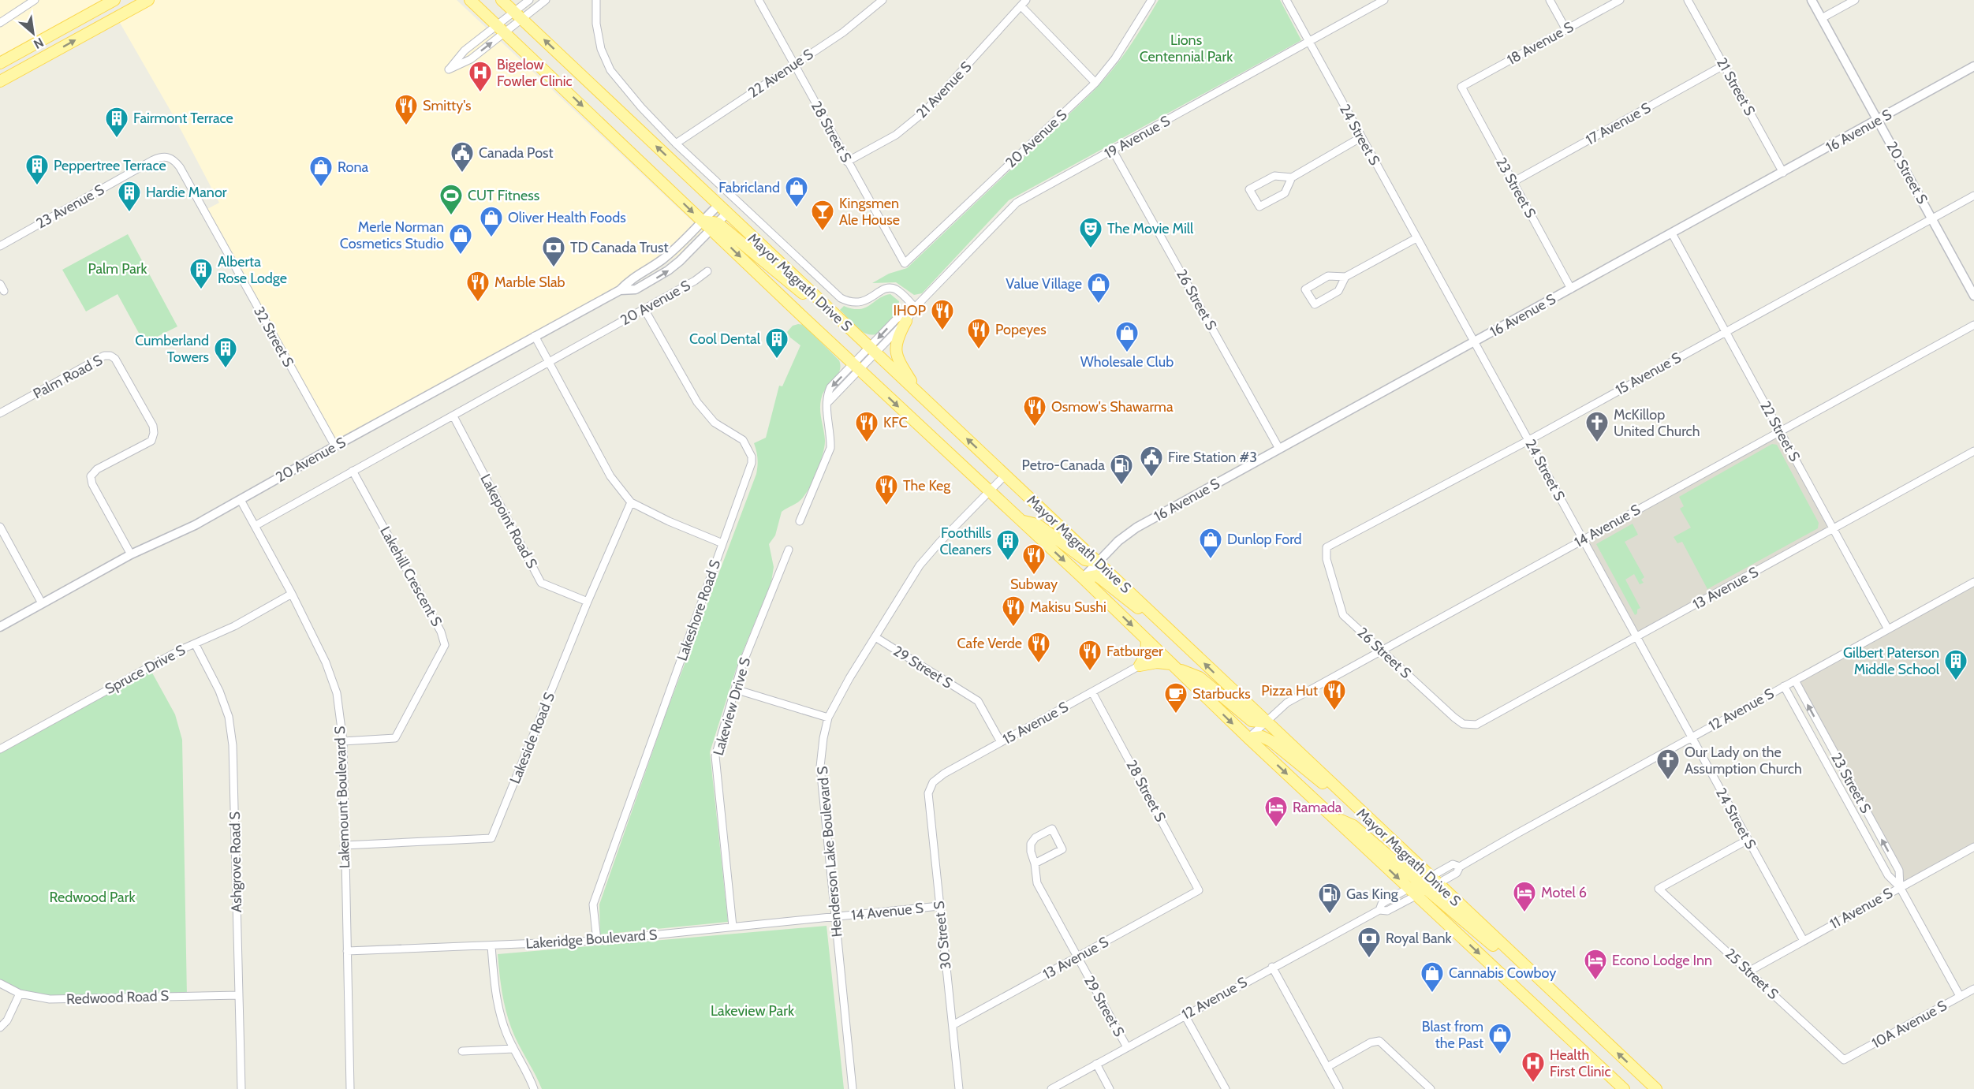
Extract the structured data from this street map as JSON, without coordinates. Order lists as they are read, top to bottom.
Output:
{
  "streets": {
    "main road": ["Mayor Magrath Drive S"],
    "street": [
      "18 Avenue S",
      "22 Avenue S",
      "21 Street S",
      "21 Avenue S",
      "17 Avenue S",
      "16 Avenue S",
      "28 Street S",
      "24 Street S",
      "19 Avenue S",
      "20 Avenue S",
      "20 Street S",
      "23 Street S",
      "23 Avenue S",
      "26 Street S",
      "32 Street S",
      "15 Avenue S",
      "Palm Road S",
      "22 Street S",
      "Lakepoint Road S",
      "14 Avenue S",
      "Lakehill Crescent S",
      "13 Avenue S",
      "Lakeshore Road S",
      "29 Street S",
      "Spruce Drive S",
      "Lakeview Drive S",
      "12 Avenue S",
      "Lakeside Road S",
      "Lakemount Boulevard S",
      "Henderson Lake Boulevard S",
      "Ashgrove Road S",
      "11 Avenue S",
      "30 Street S",
      "Lakeridge Boulevard S",
      "25 Street S",
      "Redwood Road S",
      "10A Avenue S"
    ]
  },
  "crossings": [
    ["18 Avenue S", "23 Street S"],
    ["22 Avenue S", "28 Street S"],
    ["22 Avenue S", "Mayor Magrath Drive S"],
    ["21 Street S", "17 Avenue S"],
    ["21 Street S", "16 Avenue S"],
    ["21 Avenue S", "28 Street S"],
    ["17 Avenue S", "23 Street S"],
    ["16 Avenue S", "24 Street S"],
    ["16 Avenue S", "20 Street S"],
    ["16 Avenue S", "23 Street S"],
    ["16 Avenue S", "Mayor Magrath Drive S"],
    ["16 Avenue S", "26 Street S"],
    ["16 Avenue S", "22 Street S"],
    ["28 Street S", "20 Avenue S"],
    ["28 Street S", "15 Avenue S"],
    ["28 Street S", "13 Avenue S"],
    ["24 Street S", "19 Avenue S"],
    ["24 Street S", "15 Avenue S"],
    ["24 Street S", "14 Avenue S"],
    ["24 Street S", "13 Avenue S"],
    ["24 Street S", "12 Avenue S"],
    ["24 Street S", "11 Avenue S"],
    ["24 Street S", "25 Street S"],
    ["19 Avenue S", "Mayor Magrath Drive S"],
    ["19 Avenue S", "26 Street S"],
    ["20 Avenue S", "Mayor Magrath Drive S"],
    ["20 Avenue S", "32 Street S"],
    ["20 Avenue S", "Palm Road S"],
    ["20 Avenue S", "Lakepoint Road S"],
    ["20 Avenue S", "Lakehill Crescent S"],
    ["20 Avenue S", "Lakeshore Road S"],
    ["20 Avenue S", "Lakemount Boulevard S"],
    ["20 Street S", "15 Avenue S"],
    ["23 Street S", "12 Avenue S"],
    ["23 Street S", "11 Avenue S"],
    ["23 Street S", "10A Avenue S"],
    ["23 Avenue S", "32 Street S"],
    ["Mayor Magrath Drive S", "14 Avenue S"],
    ["Mayor Magrath Drive S", "12 Avenue S"],
    ["Mayor Magrath Drive S", "Henderson Lake Boulevard S"],
    ["26 Street S", "15 Avenue S"],
    ["26 Street S", "14 Avenue S"],
    ["26 Street S", "13 Avenue S"],
    ["15 Avenue S", "22 Street S"],
    ["15 Avenue S", "29 Street S"],
    ["15 Avenue S", "30 Street S"],
    ["22 Street S", "14 Avenue S"],
    ["22 Street S", "13 Avenue S"],
    ["22 Street S", "12 Avenue S"],
    ["Lakepoint Road S", "Lakeside Road S"],
    ["14 Avenue S", "Henderson Lake Boulevard S"],
    ["14 Avenue S", "30 Street S"],
    ["14 Avenue S", "Lakeridge Boulevard S"],
    ["Lakehill Crescent S", "Lakemount Boulevard S"],
    ["13 Avenue S", "29 Street S"],
    ["13 Avenue S", "30 Street S"],
    ["Lakeshore Road S", "Lakeridge Boulevard S"],
    ["29 Street S", "12 Avenue S"],
    ["29 Street S", "Henderson Lake Boulevard S"],
    ["Spruce Drive S", "Lakemount Boulevard S"],
    ["Spruce Drive S", "Ashgrove Road S"],
    ["Lakeview Drive S", "Lakeridge Boulevard S"],
    ["Lakeside Road S", "Lakemount Boulevard S"],
    ["Lakemount Boulevard S", "Lakeridge Boulevard S"],
    ["Henderson Lake Boulevard S", "Lakeridge Boulevard S"],
    ["Ashgrove Road S", "Redwood Road S"],
    ["11 Avenue S", "25 Street S"],
    ["25 Street S", "10A Avenue S"]
  ],
  "parks": [
    "Lions Centennial Park",
    "Palm Park",
    "Redwood Park",
    "Lakeview Park"
  ],
  "places": {
    "hospital": ["Bigelow Fowler Clinic", "Health First Clinic"],
    "restaurant": [
      "Smitty's",
      "Marble Slab",
      "IHOP",
      "Popeyes",
      "Osmow's Shawarma",
      "KFC",
      "The Keg",
      "Subway",
      "Makisu Sushi",
      "Cafe Verde",
      "Fatburger",
      "Pizza Hut"
    ],
    "building": [
      "Fairmont Terrace",
      "Peppertree Terrace",
      "Hardie Manor",
      "Alberta Rose Lodge",
      "Cool Dental",
      "Cumberland Towers",
      "Foothills Cleaners",
      "Gilbert Paterson Middle School"
    ],
    "public building": ["Canada Post", "Fire Station #3"],
    "shop": [
      "Rona",
      "Fabricland",
      "Oliver Health Foods",
      "Merle Norman Cosmetics Studio",
      "Value Village",
      "Wholesale Club",
      "Dunlop Ford",
      "Cannabis Cowboy",
      "Blast from the Past"
    ],
    "sports": ["CUT Fitness"],
    "bar": ["Kingsmen Ale House"],
    "theatre": ["The Movie Mill"],
    "bank": ["TD Canada Trust", "Royal Bank"],
    "church": ["McKillop United Church", "Our Lady on the Assumption Church"],
    "fuel station": ["Petro-Canada", "Gas King"],
    "cafe": ["Starbucks"],
    "hotel": ["Ramada", "Motel 6", "Econo Lodge Inn"]
  },
  "north": "bottom right"
}
